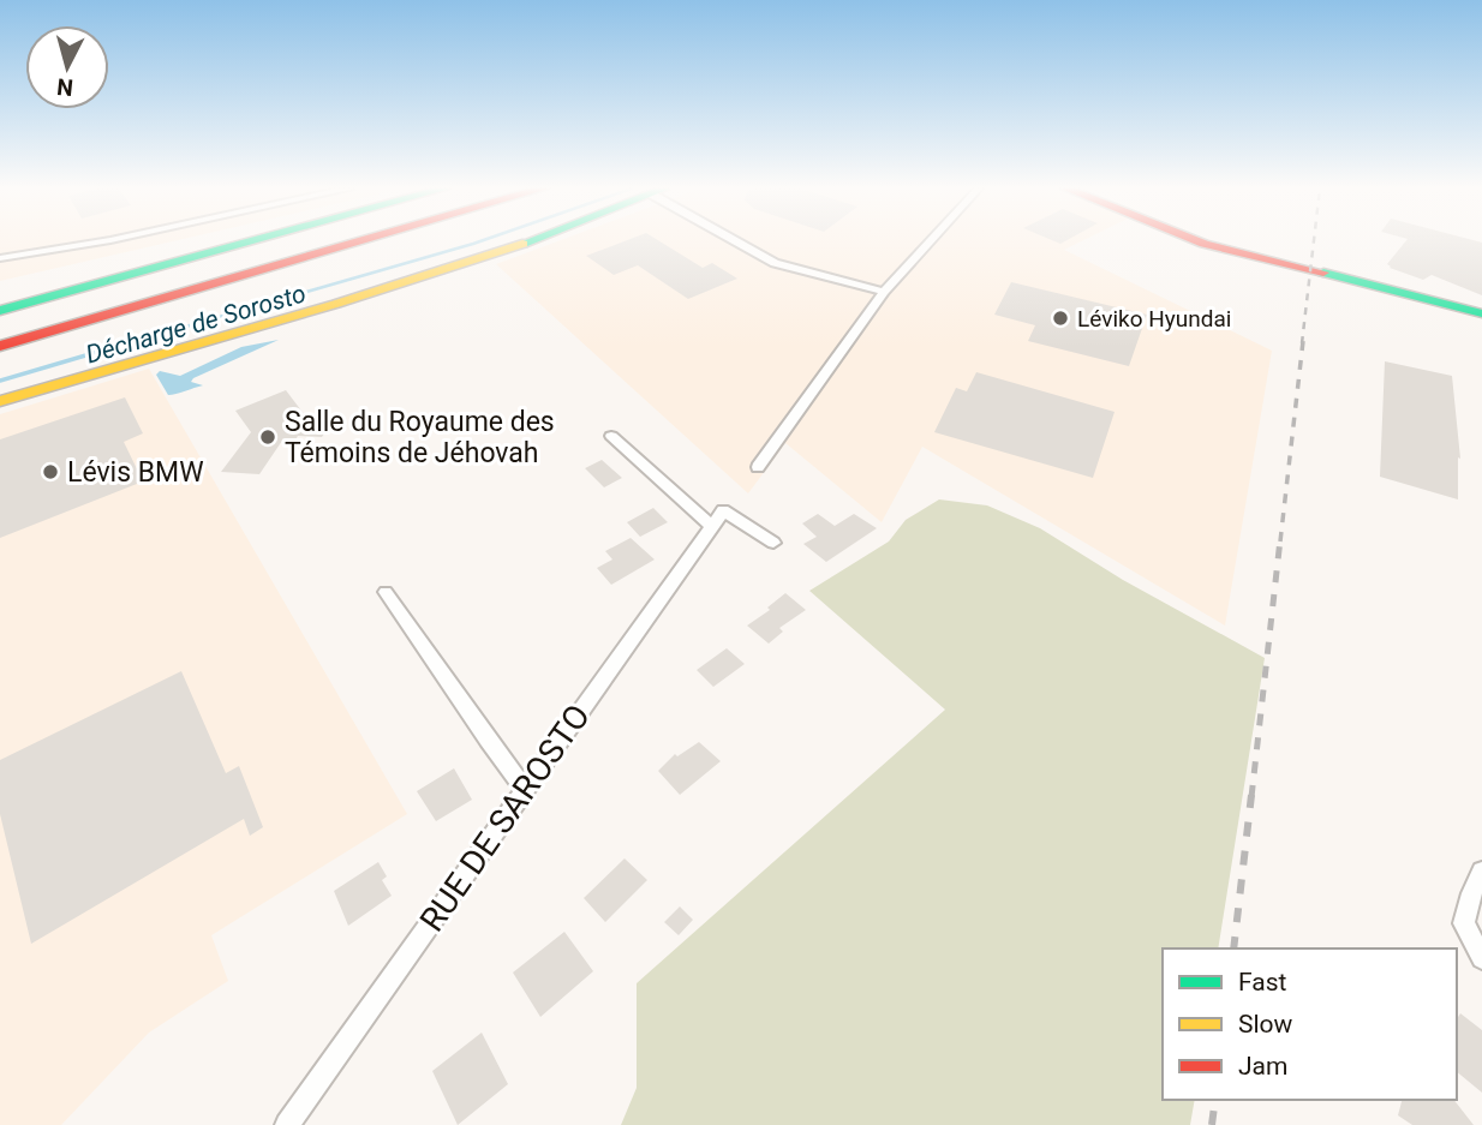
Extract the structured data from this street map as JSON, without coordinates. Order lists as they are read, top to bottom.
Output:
{
  "streets": {
    "street": ["RUE DE SAROSTO"]
  },
  "water": ["Décharge de Sorosto"],
  "places": ["Léviko Hyundai", "Salle du Royaume des Témoins de Jéhovah", "Lévis BMW"],
  "legend": ["Fast", "Slow", "Jam"],
  "north": "bottom"
}
